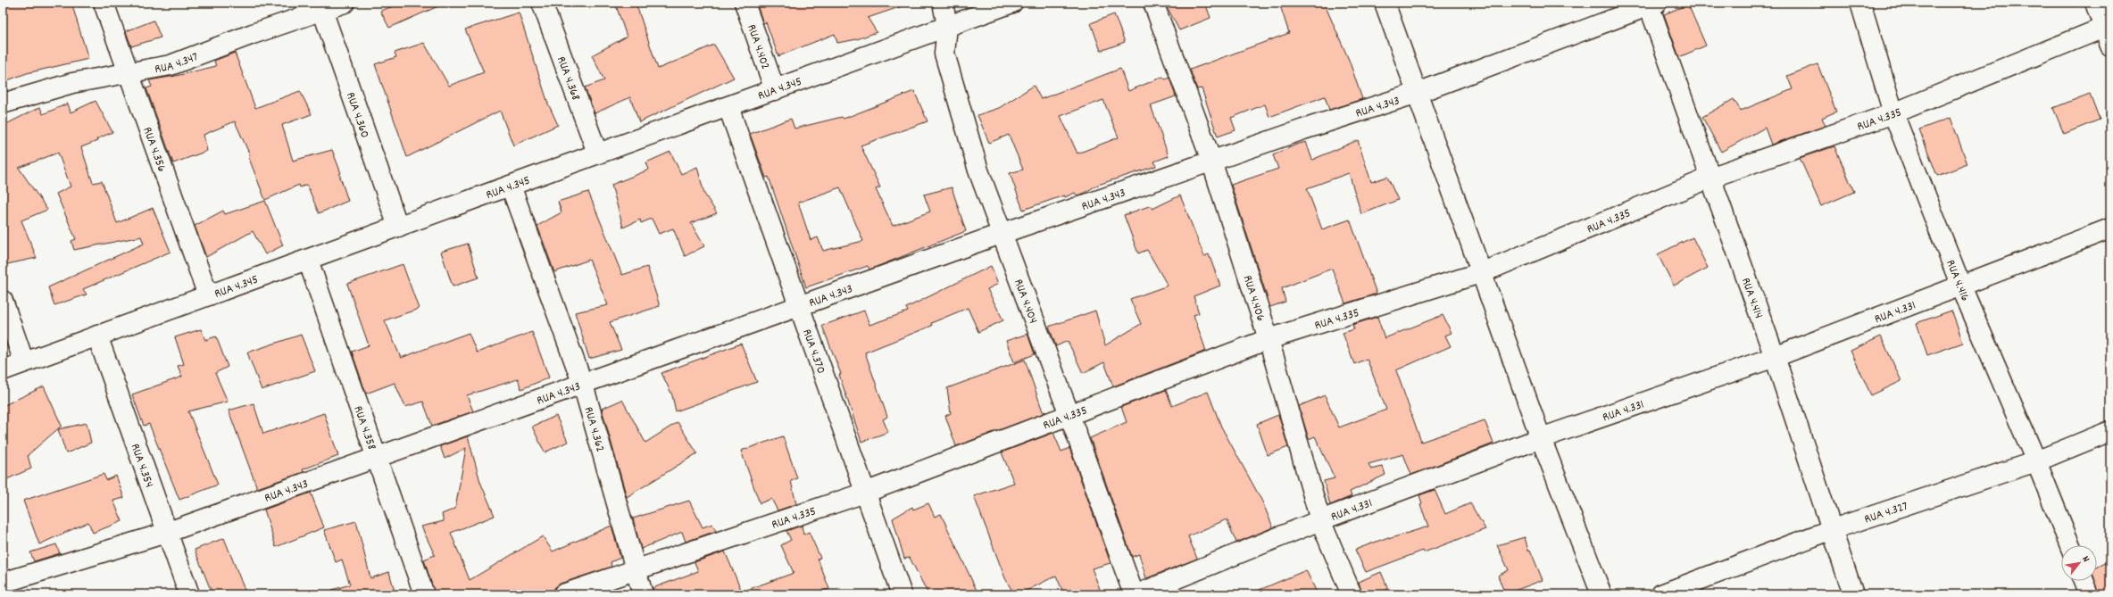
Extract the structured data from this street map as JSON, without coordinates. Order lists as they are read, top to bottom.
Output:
{
  "streets": {
    "street": [
      "RUA 4.402",
      "RUA 4.347",
      "RUA 4.368",
      "RUA 4.345",
      "RUA 4.343",
      "RUA 4.360",
      "RUA 4.335",
      "RUA 4.356",
      "RUA 4.416",
      "RUA 4.414",
      "RUA 4.406",
      "RUA 4.404",
      "RUA 4.331",
      "RUA 4.370",
      "RUA 4.358",
      "RUA 4.362",
      "RUA 4.354",
      "RUA 4.327"
    ]
  },
  "crossings": [
    ["RUA 4.402", "RUA 4.345"],
    ["RUA 4.347", "RUA 4.360"],
    ["RUA 4.347", "RUA 4.356"],
    ["RUA 4.368", "RUA 4.345"],
    ["RUA 4.345", "RUA 4.360"],
    ["RUA 4.345", "RUA 4.356"],
    ["RUA 4.345", "RUA 4.404"],
    ["RUA 4.345", "RUA 4.370"],
    ["RUA 4.345", "RUA 4.358"],
    ["RUA 4.345", "RUA 4.362"],
    ["RUA 4.345", "RUA 4.354"],
    ["RUA 4.343", "RUA 4.414"],
    ["RUA 4.343", "RUA 4.406"],
    ["RUA 4.343", "RUA 4.404"],
    ["RUA 4.343", "RUA 4.370"],
    ["RUA 4.343", "RUA 4.358"],
    ["RUA 4.343", "RUA 4.362"],
    ["RUA 4.343", "RUA 4.354"],
    ["RUA 4.335", "RUA 4.416"],
    ["RUA 4.335", "RUA 4.414"],
    ["RUA 4.335", "RUA 4.406"],
    ["RUA 4.335", "RUA 4.404"],
    ["RUA 4.335", "RUA 4.370"],
    ["RUA 4.335", "RUA 4.362"],
    ["RUA 4.416", "RUA 4.331"],
    ["RUA 4.416", "RUA 4.327"],
    ["RUA 4.414", "RUA 4.331"],
    ["RUA 4.414", "RUA 4.327"],
    ["RUA 4.406", "RUA 4.331"]
  ],
  "north": "top right"
}
